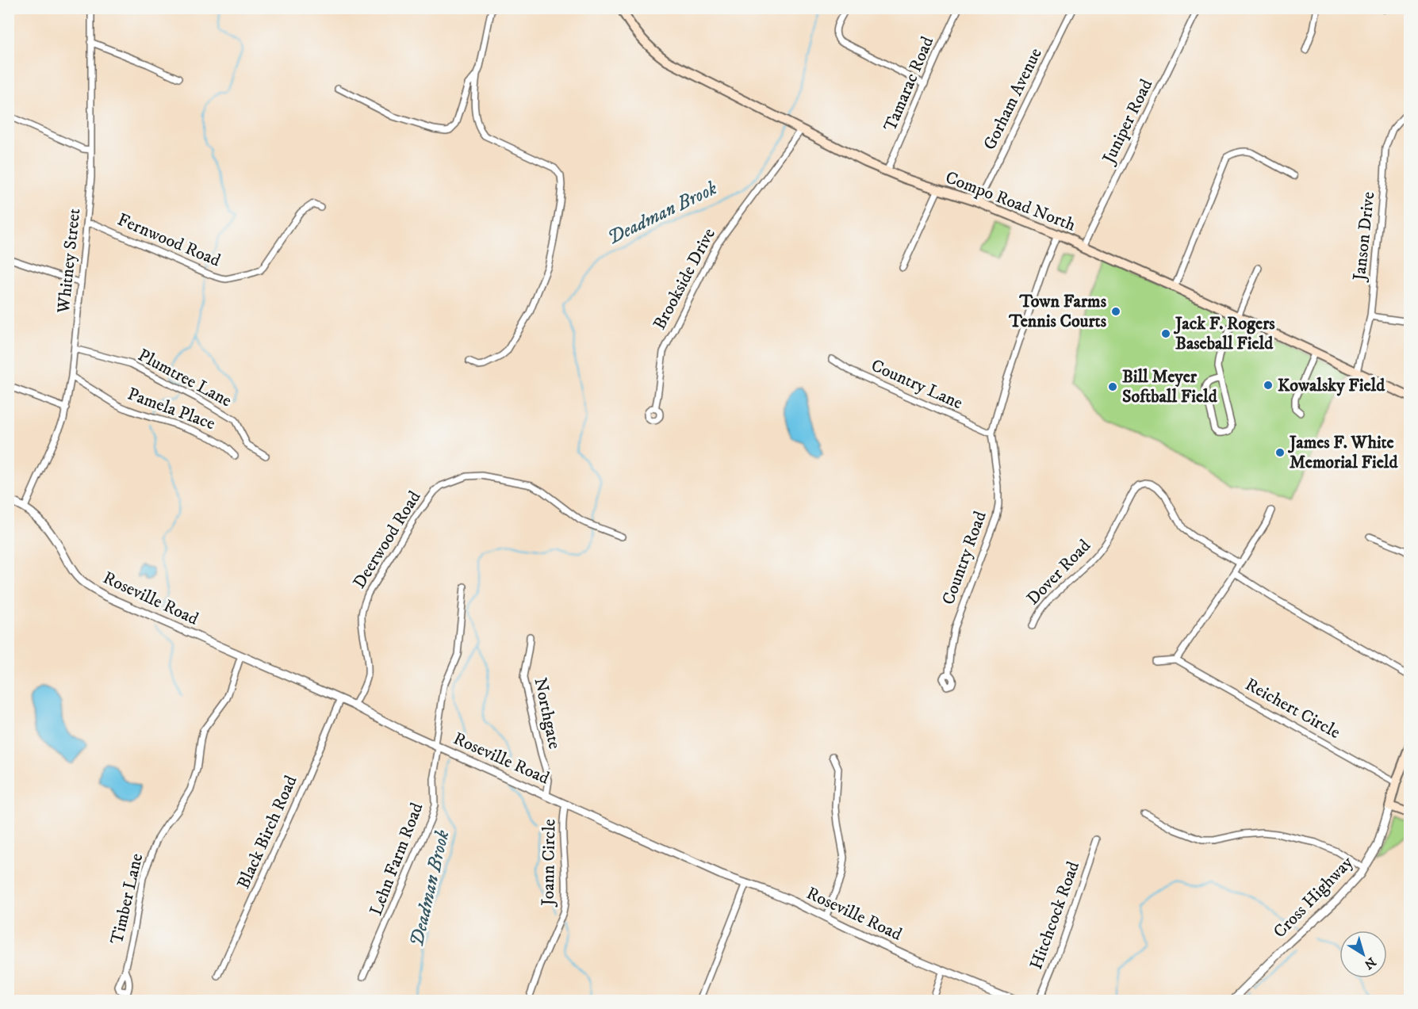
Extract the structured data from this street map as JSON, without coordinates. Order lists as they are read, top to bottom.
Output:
{
  "streets": {
    "main road": ["Compo Road North", "Cross Highway"],
    "street": [
      "Tamarac Road",
      "Gorham Avenue",
      "Juniper Road",
      "Janson Drive",
      "Fernwood Road",
      "Whitney Street",
      "Brookside Drive",
      "Plumtree Lane",
      "Country Lane",
      "Pamela Place",
      "Deerwood Road",
      "Country Road",
      "Dover Road",
      "Roseville Road",
      "Reichert Circle",
      "Northgate",
      "Black Birch Road",
      "Lehn Farm Road",
      "Joann Circle",
      "Timber Lane",
      "Hitchcock Road"
    ]
  },
  "crossings": [
    ["Tamarac Road", "Compo Road North"],
    ["Gorham Avenue", "Compo Road North"],
    ["Juniper Road", "Compo Road North"],
    ["Compo Road North", "Janson Drive"],
    ["Compo Road North", "Brookside Drive"],
    ["Compo Road North", "Country Road"],
    ["Fernwood Road", "Whitney Street"],
    ["Whitney Street", "Plumtree Lane"],
    ["Whitney Street", "Pamela Place"],
    ["Whitney Street", "Roseville Road"],
    ["Country Lane", "Country Road"],
    ["Deerwood Road", "Roseville Road"],
    ["Roseville Road", "Northgate"],
    ["Roseville Road", "Black Birch Road"],
    ["Roseville Road", "Lehn Farm Road"],
    ["Roseville Road", "Joann Circle"],
    ["Roseville Road", "Timber Lane"],
    ["Reichert Circle", "Cross Highway"]
  ],
  "water": ["Deadman Brook"],
  "places": [
    "Town Farms Tennis Courts",
    "Jack F. Rogers Baseball Field",
    "Kowalsky Field",
    "Bill Meyer Softball Field",
    "James F. White Memorial Field"
  ],
  "north": "bottom right"
}
